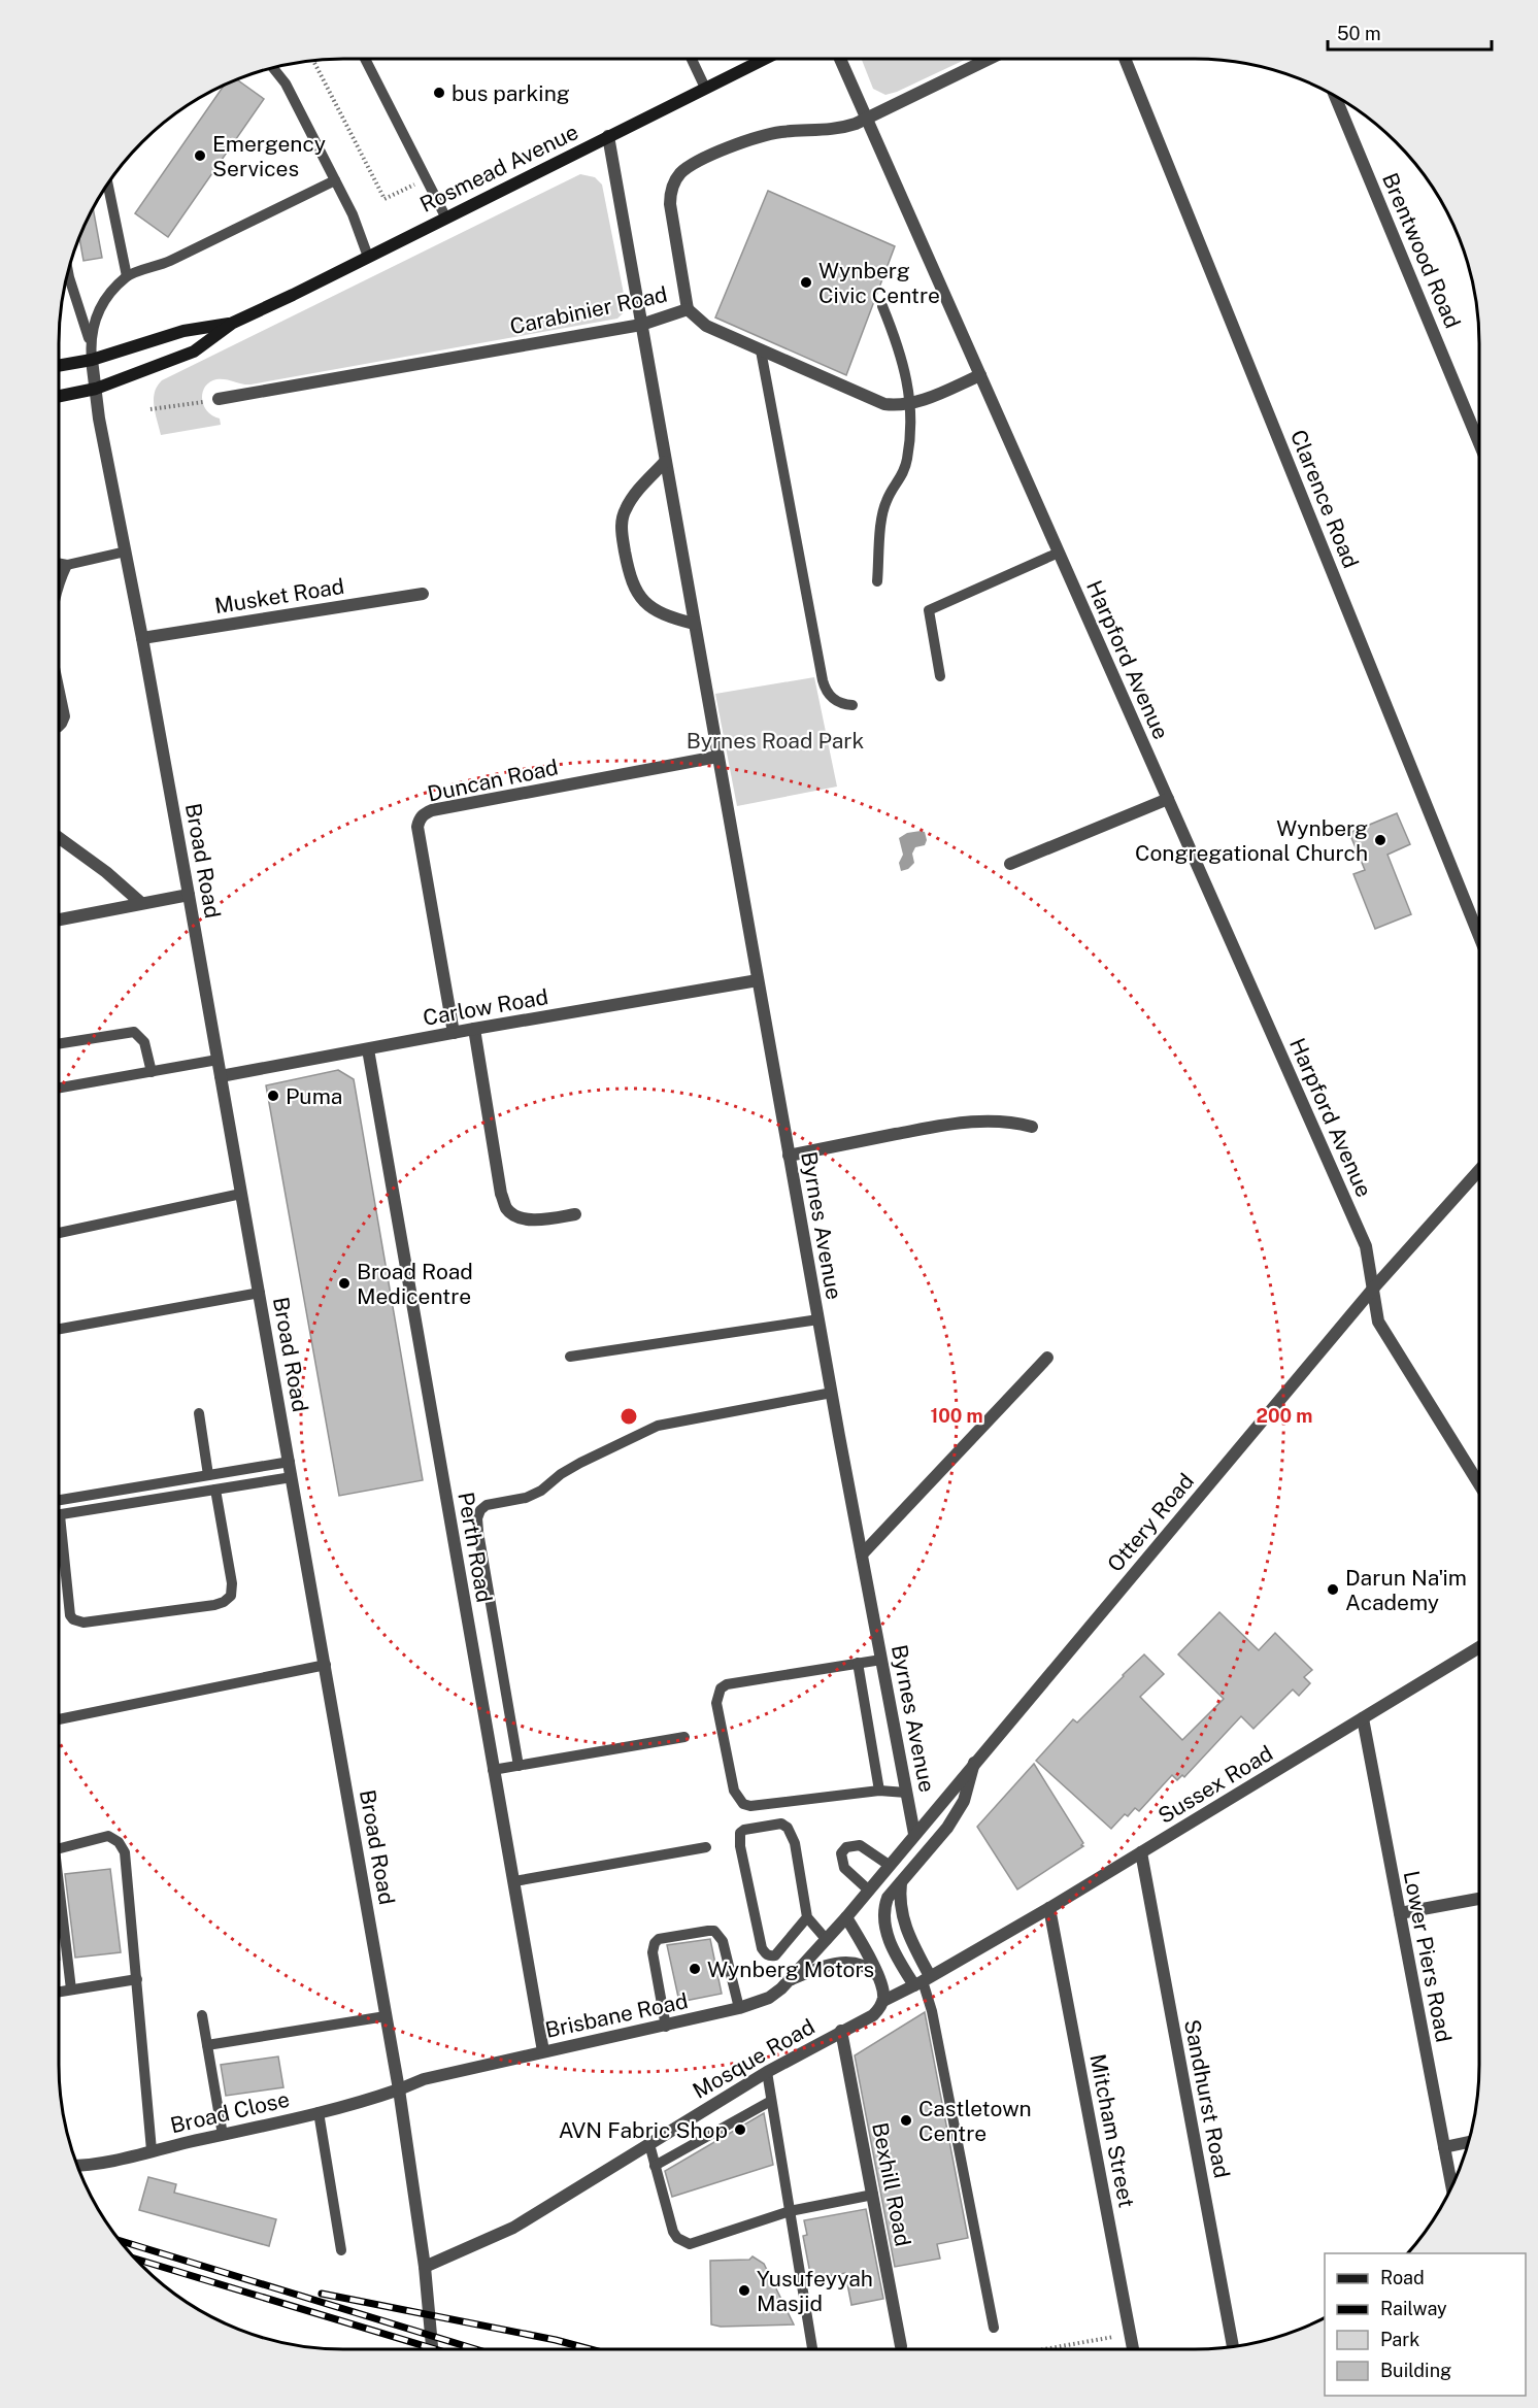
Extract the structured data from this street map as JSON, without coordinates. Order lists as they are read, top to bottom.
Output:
{
  "streets": {
    "main road": ["Rosmead Avenue"],
    "street": [
      "Brentwood Road",
      "Carabinier Road",
      "Clarence Road",
      "Musket Road",
      "Harpford Avenue",
      "Duncan Road",
      "Broad Road",
      "Carlow Road",
      "Byrnes Avenue",
      "Ottery Road",
      "Perth Road",
      "Sussex Road",
      "Lower Piers Road",
      "Brisbane Road",
      "Mosque Road",
      "Sandhurst Road",
      "Broad Close",
      "Mitcham Street",
      "Bexhill Road"
    ]
  },
  "crossings": [
    ["Rosmead Avenue", "Broad Road"],
    ["Rosmead Avenue", "Byrnes Avenue"],
    ["Carabinier Road", "Harpford Avenue"],
    ["Carabinier Road", "Byrnes Avenue"],
    ["Musket Road", "Broad Road"],
    ["Harpford Avenue", "Ottery Road"],
    ["Duncan Road", "Carlow Road"],
    ["Duncan Road", "Byrnes Avenue"],
    ["Broad Road", "Carlow Road"],
    ["Broad Road", "Brisbane Road"],
    ["Broad Road", "Mosque Road"],
    ["Broad Road", "Broad Close"],
    ["Carlow Road", "Byrnes Avenue"],
    ["Carlow Road", "Perth Road"],
    ["Byrnes Avenue", "Ottery Road"],
    ["Ottery Road", "Brisbane Road"],
    ["Perth Road", "Brisbane Road"],
    ["Sussex Road", "Lower Piers Road"],
    ["Sussex Road", "Mosque Road"],
    ["Sussex Road", "Sandhurst Road"],
    ["Sussex Road", "Mitcham Street"],
    ["Brisbane Road", "Broad Close"],
    ["Mosque Road", "Bexhill Road"]
  ],
  "parks": ["Byrnes Road Park"],
  "places": [
    "bus parking",
    "Emergency Services",
    "Wynberg Civic Centre",
    "Wynberg Congregational Church",
    "Puma",
    "Broad Road Medicentre",
    "Darun Na'im Academy",
    "Wynberg Motors",
    "Castletown Centre",
    "AVN Fabric Shop",
    "Yusufeyyah Masjid"
  ],
  "legend": [
    "Road",
    "Railway",
    "Park",
    "Building"
  ],
  "scale_bar": "50 m",
  "rings": ["100 m", "200 m"]
}
